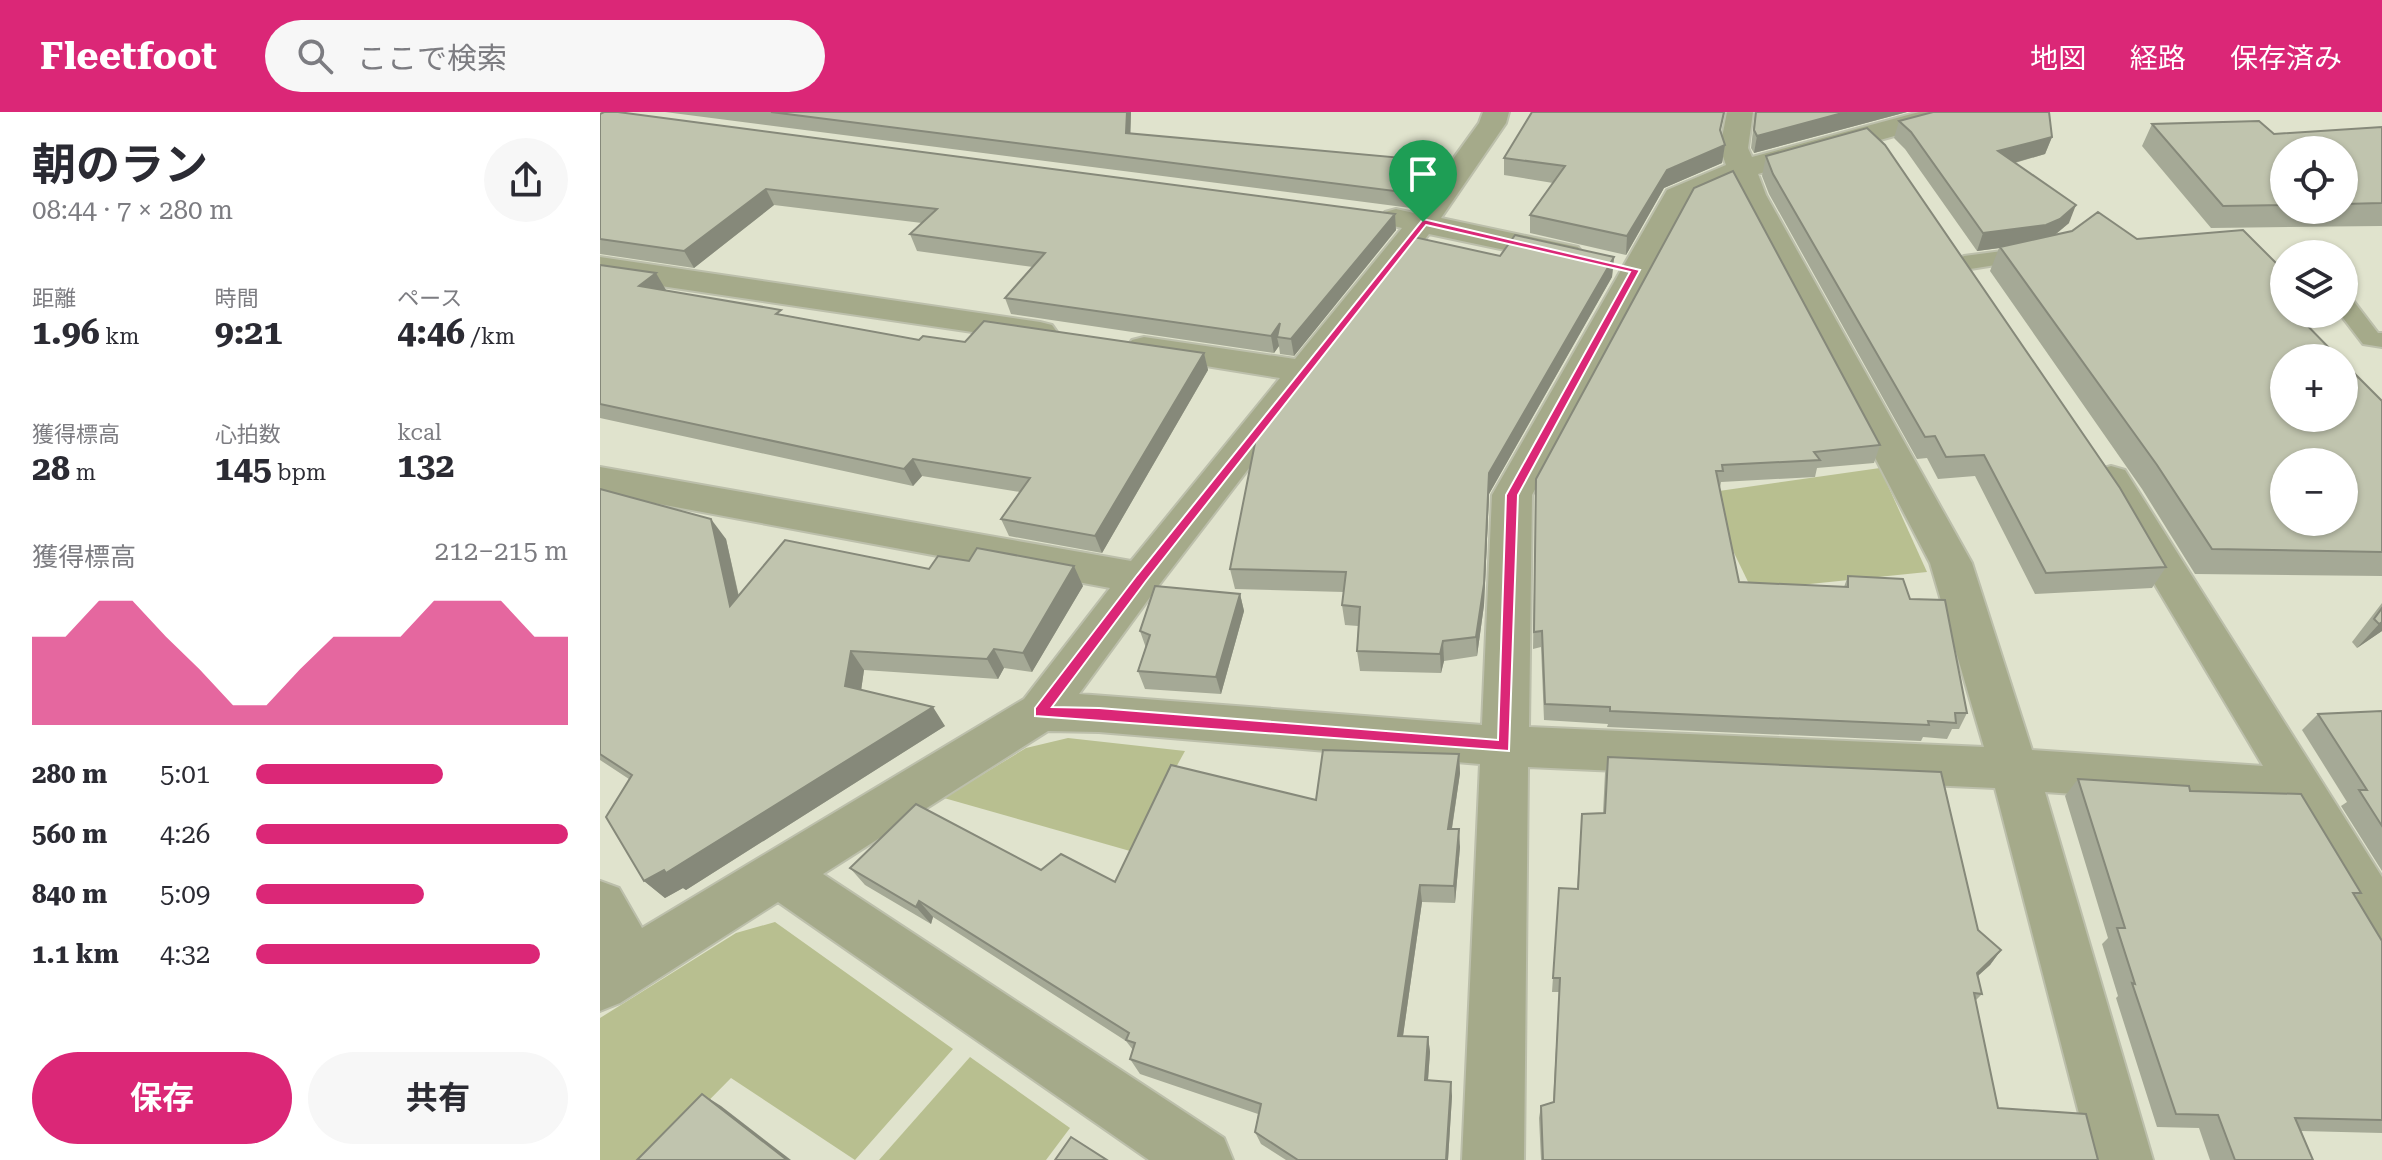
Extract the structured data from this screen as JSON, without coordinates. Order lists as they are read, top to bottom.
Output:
{
  "page": {
    "header": "Fleetfoot",
    "search": "ここで検索",
    "nav": ["地図", "経路", "保存済み"],
    "heading": ["朝のラン", "08:44 · 7 × 280 m"],
    "map_buttons": ["+", "−"],
    "stats": [
      ["距離", "1.96 km"],
      ["時間", "9:21"],
      ["ペース", "4:46 /km"],
      ["獲得標高", "28 m"],
      ["心拍数", "145 bpm"],
      ["kcal", "132"]
    ],
    "chart": ["獲得標高", "212–215 m"],
    "list": [
      {
        "name": "280 m",
        "note": "5:01"
      },
      {
        "name": "560 m",
        "note": "4:26"
      },
      {
        "name": "840 m",
        "note": "5:09"
      },
      {
        "name": "1.1 km",
        "note": "4:32"
      }
    ],
    "buttons": ["保存", "共有"]
  }
}
